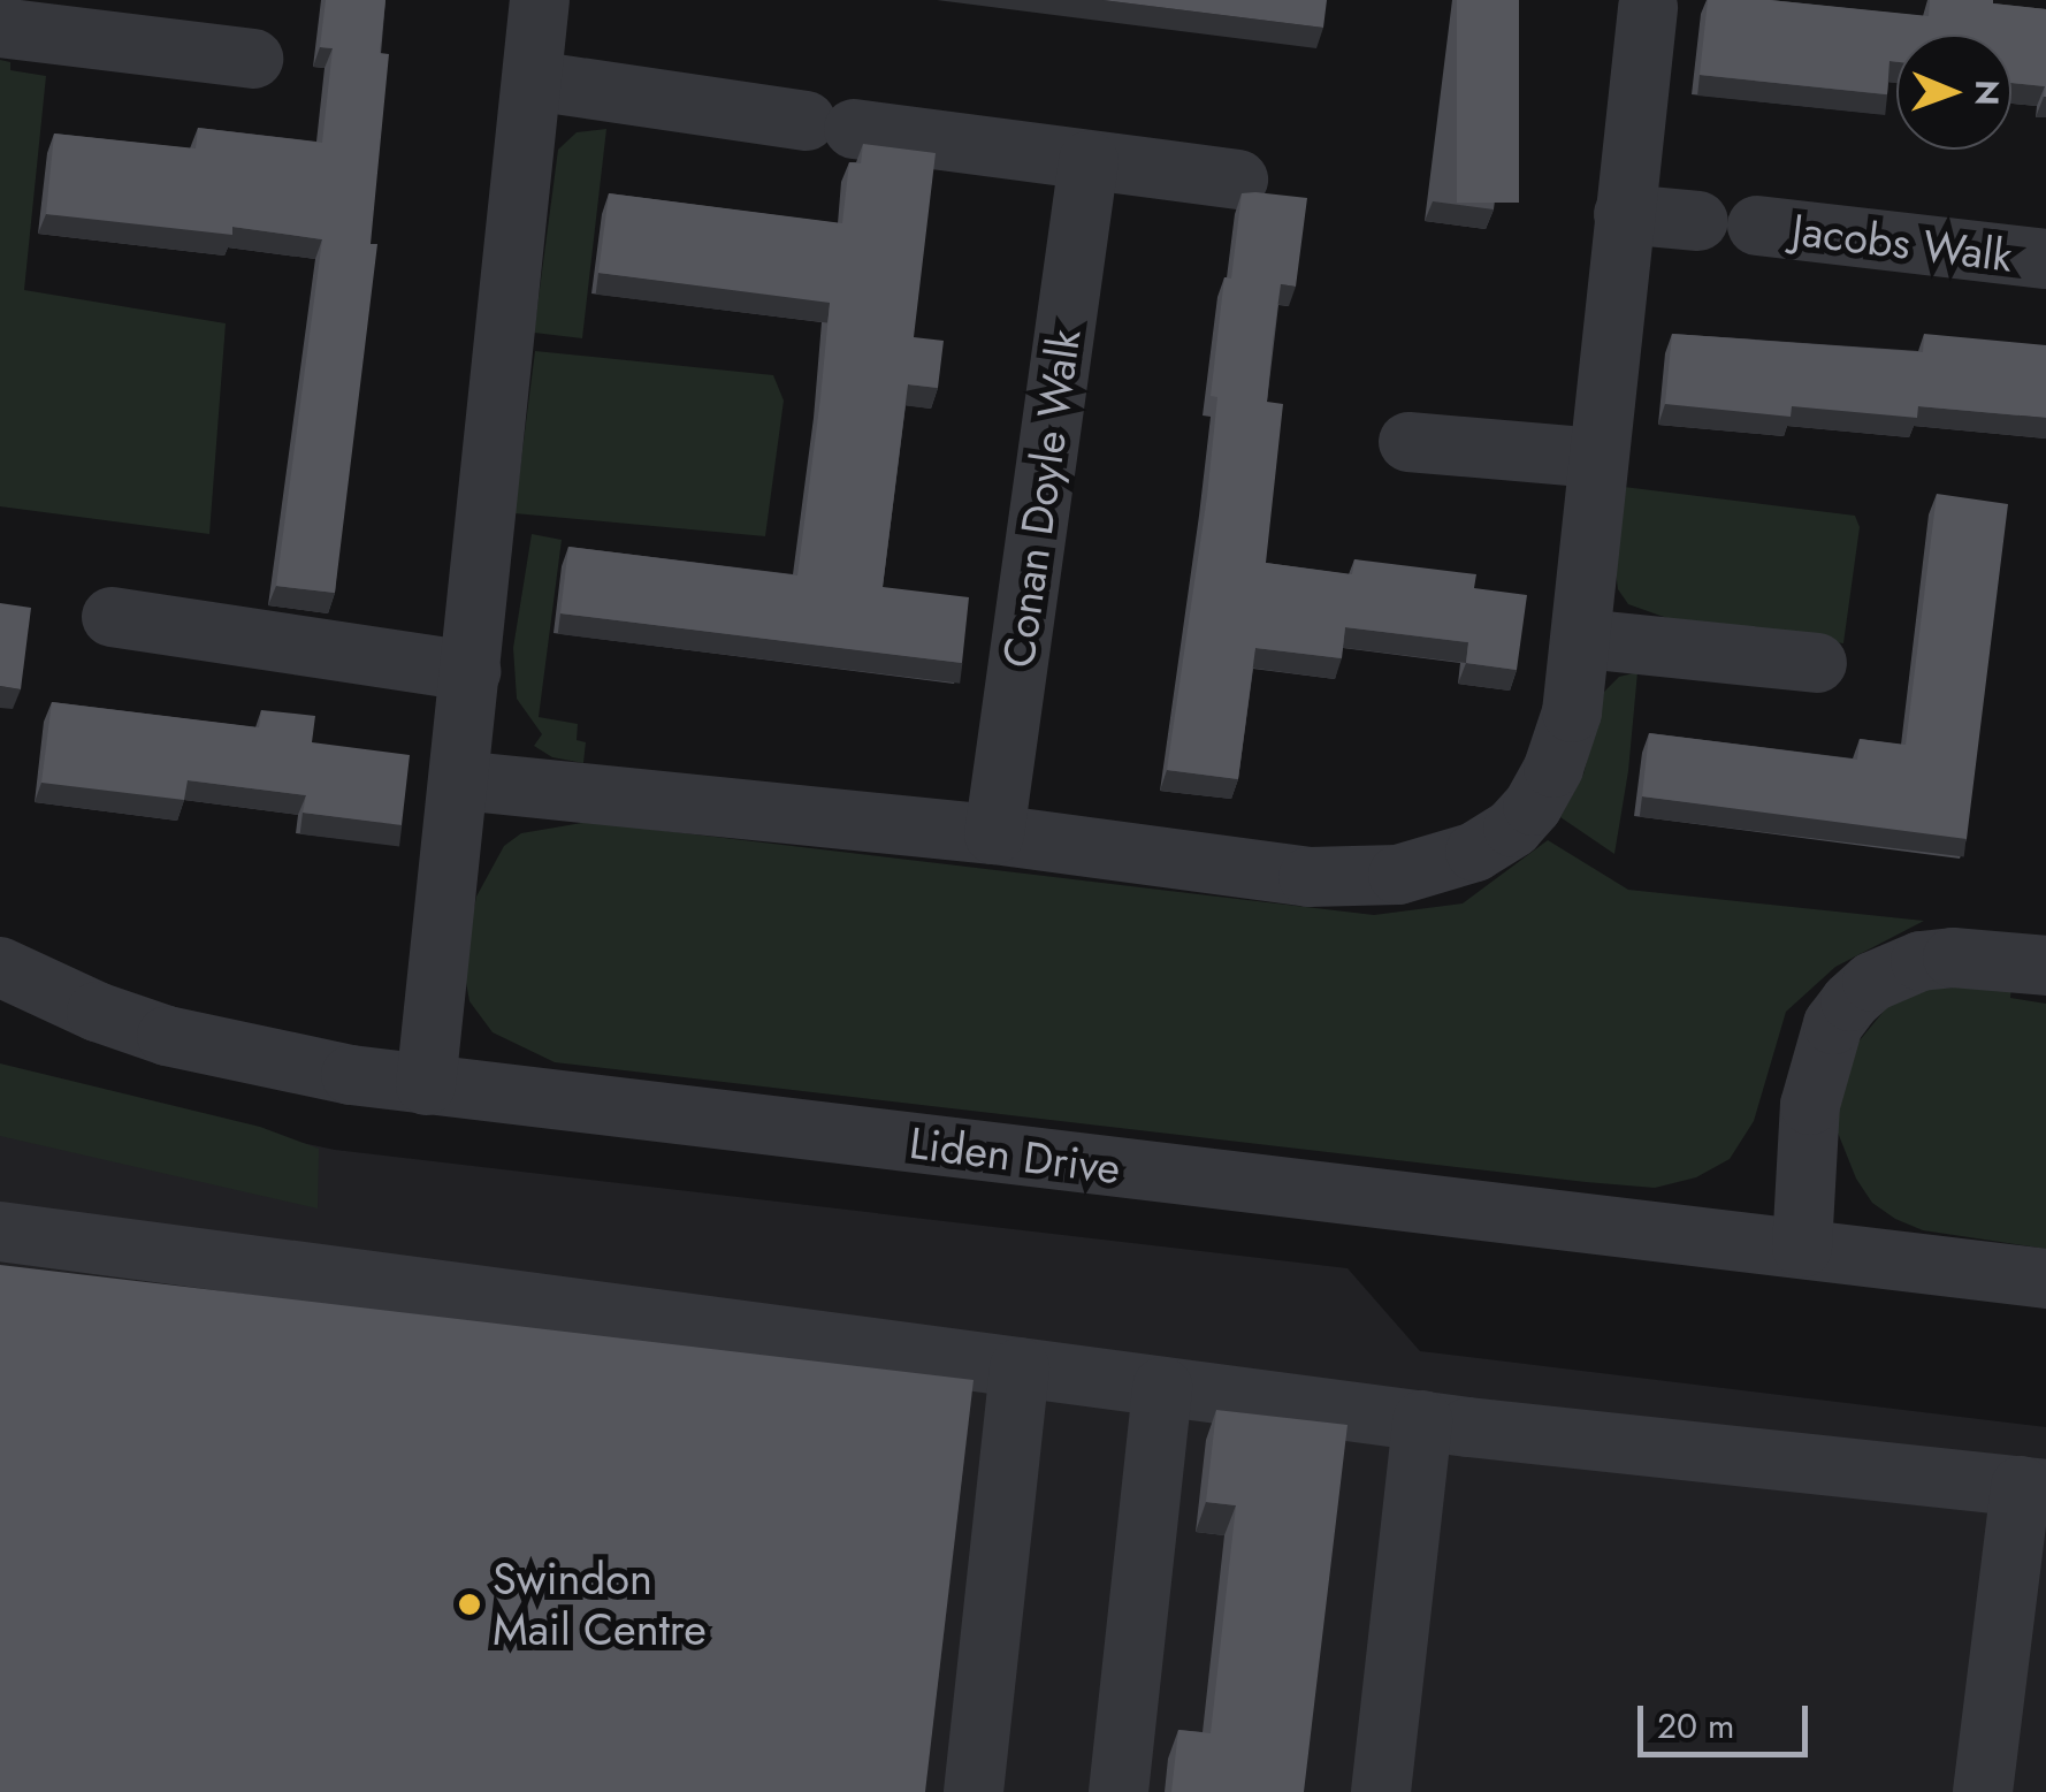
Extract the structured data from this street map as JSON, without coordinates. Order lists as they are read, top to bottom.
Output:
{
  "streets": {
    "street": ["Jacobs Walk", "Conan Doyle Walk", "Liden Drive"]
  },
  "places": ["Swindon Mail Centre"],
  "scale_bar": "20 m",
  "north": "right"
}
